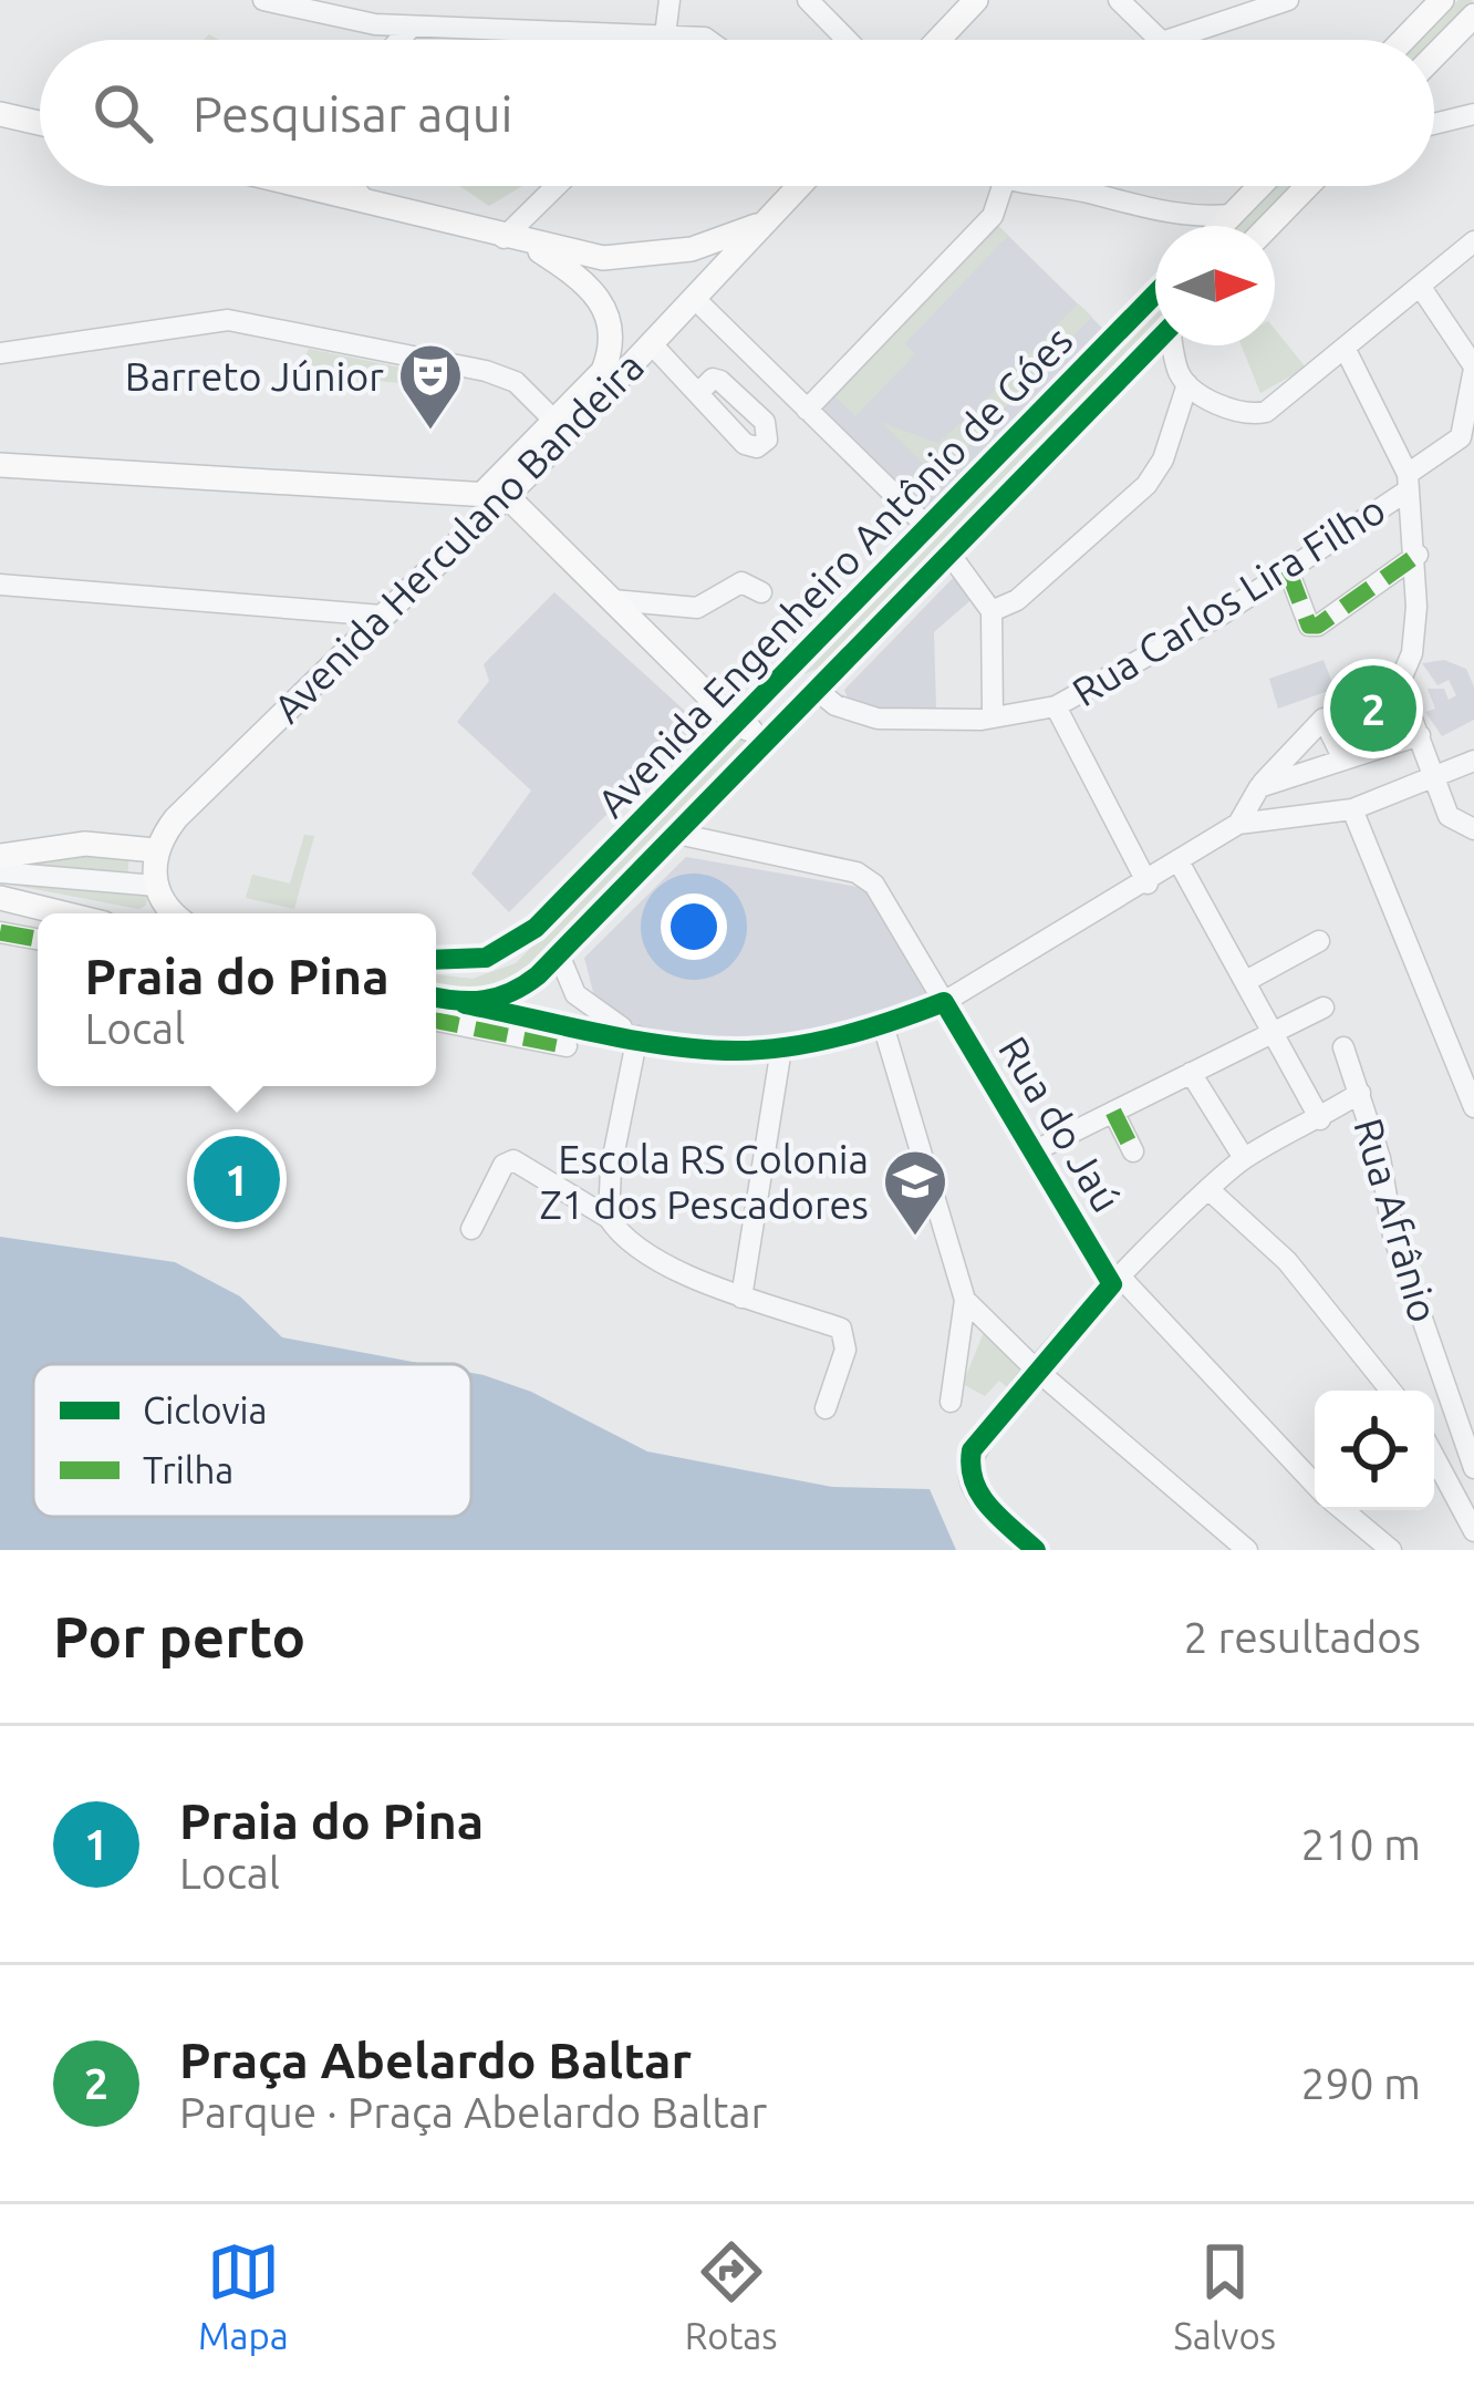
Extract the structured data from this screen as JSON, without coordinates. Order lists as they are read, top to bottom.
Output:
{
  "streets": {
    "main road": ["Avenida Herculano Bandeira", "Avenida Engenheiro Antônio de Góes"],
    "street": ["Rua Carlos Lira Filho", "Rua do Jaú", "Rua Afrânio"]
  },
  "crossings": [
    ["Avenida Engenheiro Antônio de Góes", "Rua Carlos Lira Filho"],
    ["Avenida Engenheiro Antônio de Góes", "Rua do Jaú"]
  ],
  "places": {
    "theatre": ["Barreto Júnior"],
    "school or university": ["Escola RS Colonia Z1 dos Pescadores"]
  },
  "legend": ["Ciclovia", "Trilha"],
  "north": "right",
  "page": {
    "search": "Pesquisar aqui",
    "pins": ["2", "1"],
    "popup": ["Praia do Pina", "Local"],
    "heading": ["Por perto", "2 resultados"],
    "list": [
      {
        "mark": "1",
        "name": "Praia do Pina",
        "note": "Local",
        "value": "210 m"
      },
      {
        "mark": "2",
        "name": "Praça Abelardo Baltar",
        "note": "Parque · Praça Abelardo Baltar",
        "value": "290 m"
      }
    ],
    "nav": ["Mapa", "Rotas", "Salvos"]
  }
}
